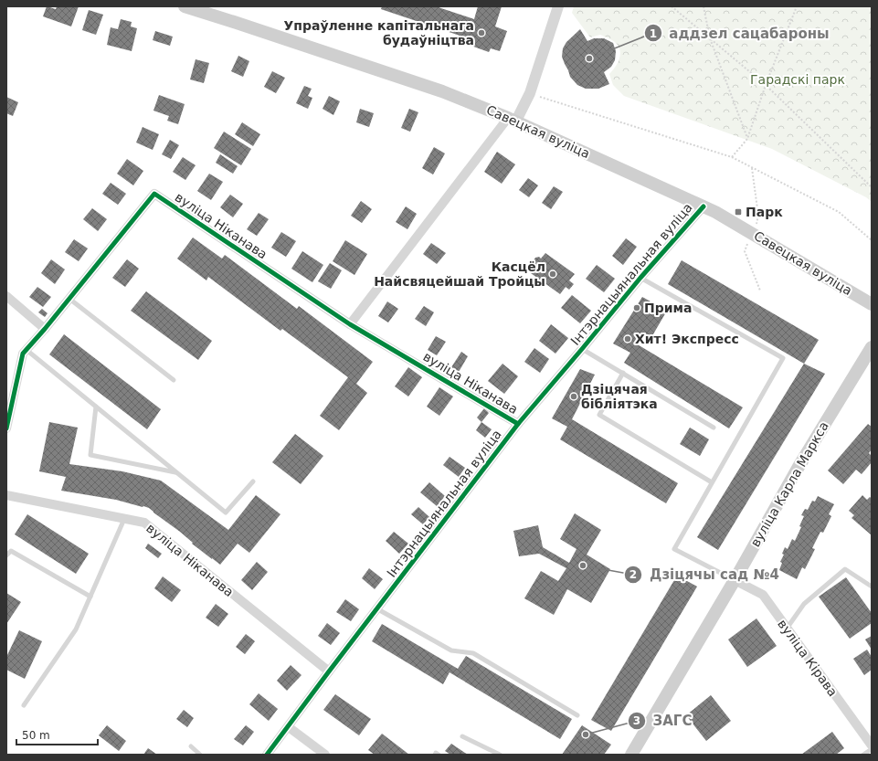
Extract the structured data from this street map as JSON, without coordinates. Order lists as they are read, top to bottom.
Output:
{
  "streets": {
    "main road": ["Савецкая вуліца", "вуліца Карла Маркса"],
    "street": ["вуліца Ніканава", "Інтэрнацыянальная вуліца", "вуліца Кірава"]
  },
  "crossings": [
    ["Савецкая вуліца", "Інтэрнацыянальная вуліца"],
    ["вуліца Ніканава", "Інтэрнацыянальная вуліца"],
    ["вуліца Карла Маркса", "вуліца Кірава"]
  ],
  "parks": ["Гарадскі парк"],
  "places": {
    "other": [
      "Упраўленне капітальнага будаўніцтва",
      "аддзел сацабароны",
      "Касцёл Найсвяцейшай Тройцы",
      "Прима",
      "Хит! Экспресс",
      "Дзіцячая бібліятэка",
      "Дзіцячы сад №4",
      "ЗАГС"
    ],
    "transit": ["Парк"]
  },
  "scale_bar": "50 m"
}
